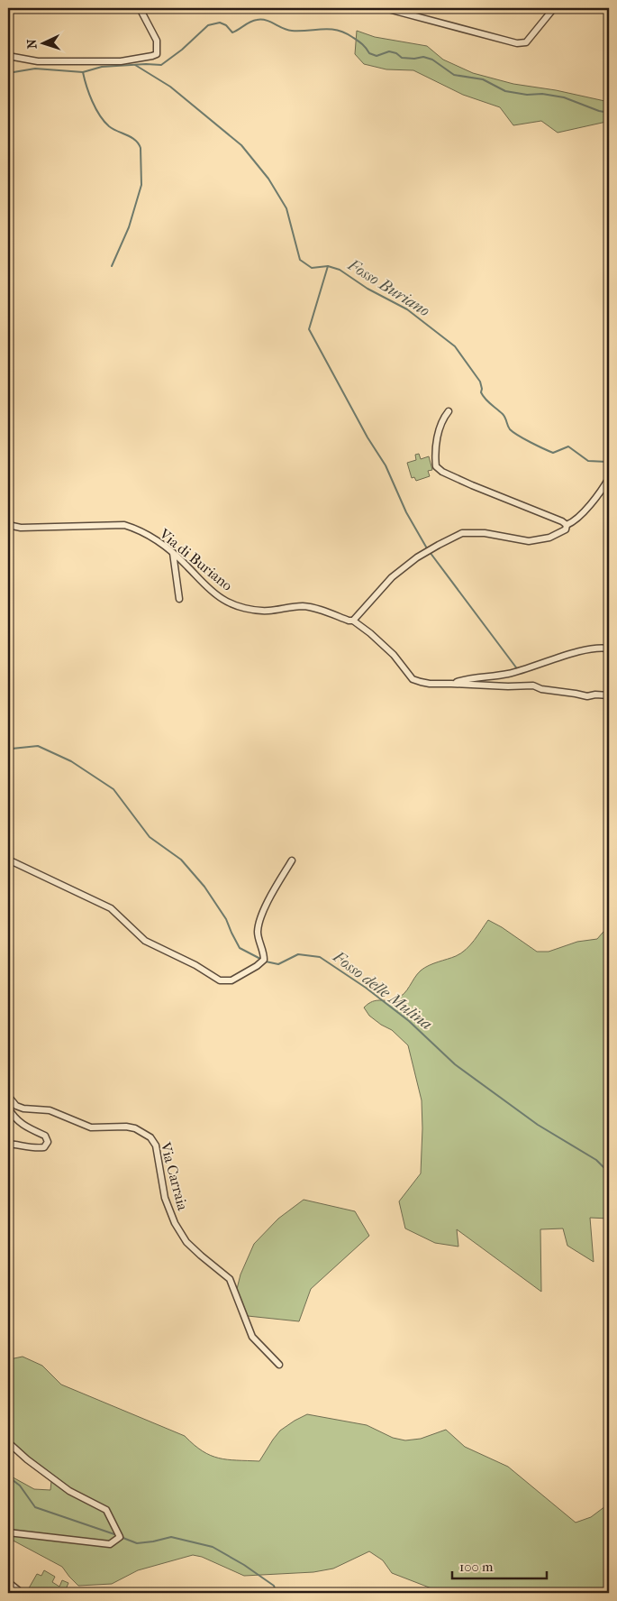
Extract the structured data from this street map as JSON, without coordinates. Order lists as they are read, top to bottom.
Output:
{
  "streets": {
    "street": ["Via di Buriano", "Via Carraia"]
  },
  "water": ["Fosso Buriano", "Fosso delle Mulina"],
  "scale_bar": "100 m",
  "north": "left"
}
